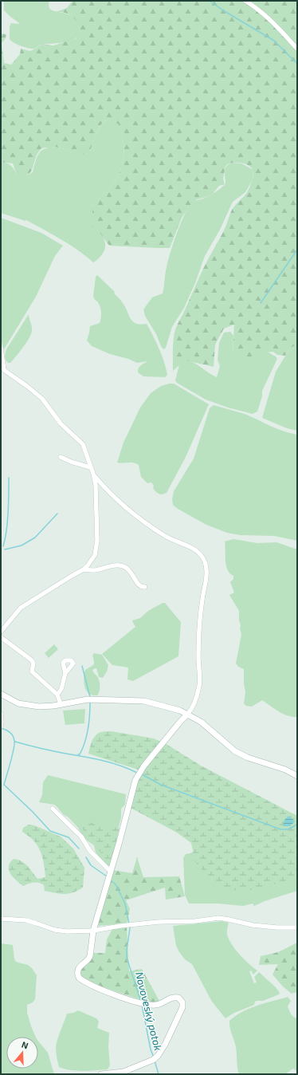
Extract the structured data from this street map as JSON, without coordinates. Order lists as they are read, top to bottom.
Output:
{
  "water": ["Novoveský potok"],
  "north": "top"
}
